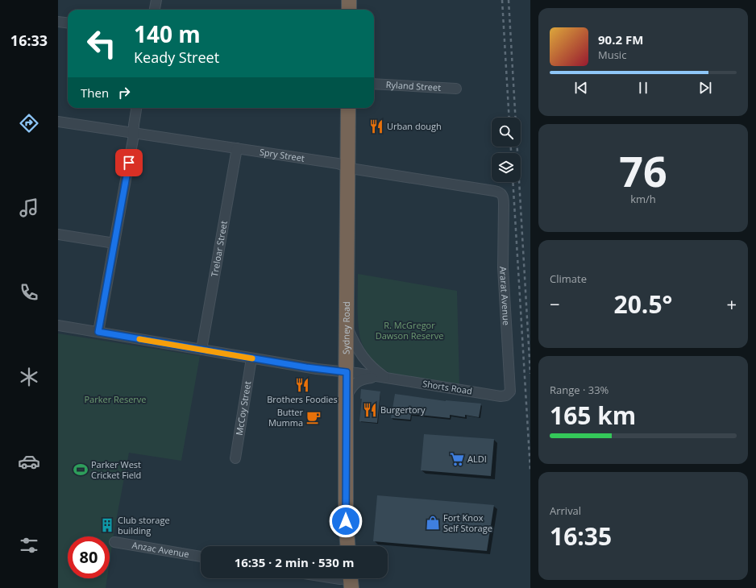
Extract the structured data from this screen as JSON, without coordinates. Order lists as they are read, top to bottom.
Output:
{
  "streets": {
    "highway": ["Sydney Road"],
    "street": [
      "Ryland Street",
      "Spry Street",
      "Treloar Street",
      "Ararat Avenue",
      "Shorts Road",
      "McCoy Street",
      "Anzac Avenue"
    ]
  },
  "crossings": [
    ["Spry Street", "Treloar Street"],
    ["Spry Street", "Ararat Avenue"],
    ["Spry Street", "Sydney Road"],
    ["Treloar Street", "Shorts Road"],
    ["Ararat Avenue", "Shorts Road"],
    ["Sydney Road", "Shorts Road"],
    ["Shorts Road", "McCoy Street"]
  ],
  "parks": ["R. McGregor Dawson Reserve", "Parker Reserve"],
  "places": {
    "restaurant": ["Urban dough", "Brothers Foodies", "Burgertory"],
    "cafe": ["Butter Mumma"],
    "supermarket": ["ALDI"],
    "sports": ["Parker West Cricket Field"],
    "shop": ["Fort Knox Self Storage"],
    "building": ["Club storage building"]
  },
  "page": {
    "tabs": "16:33",
    "turn": ["140 m", "Keady Street"],
    "song": ["90.2 FM", "Music"],
    "then": "Then",
    "tile": [
      ["76", "km/h"],
      "Climate",
      ["Range · 33%", "165 km"],
      ["Arrival", "16:35"]
    ],
    "heat": ["−", "20.5°", "+"],
    "limit": "80",
    "trip": "16:35 · 2 min · 530 m"
  }
}
